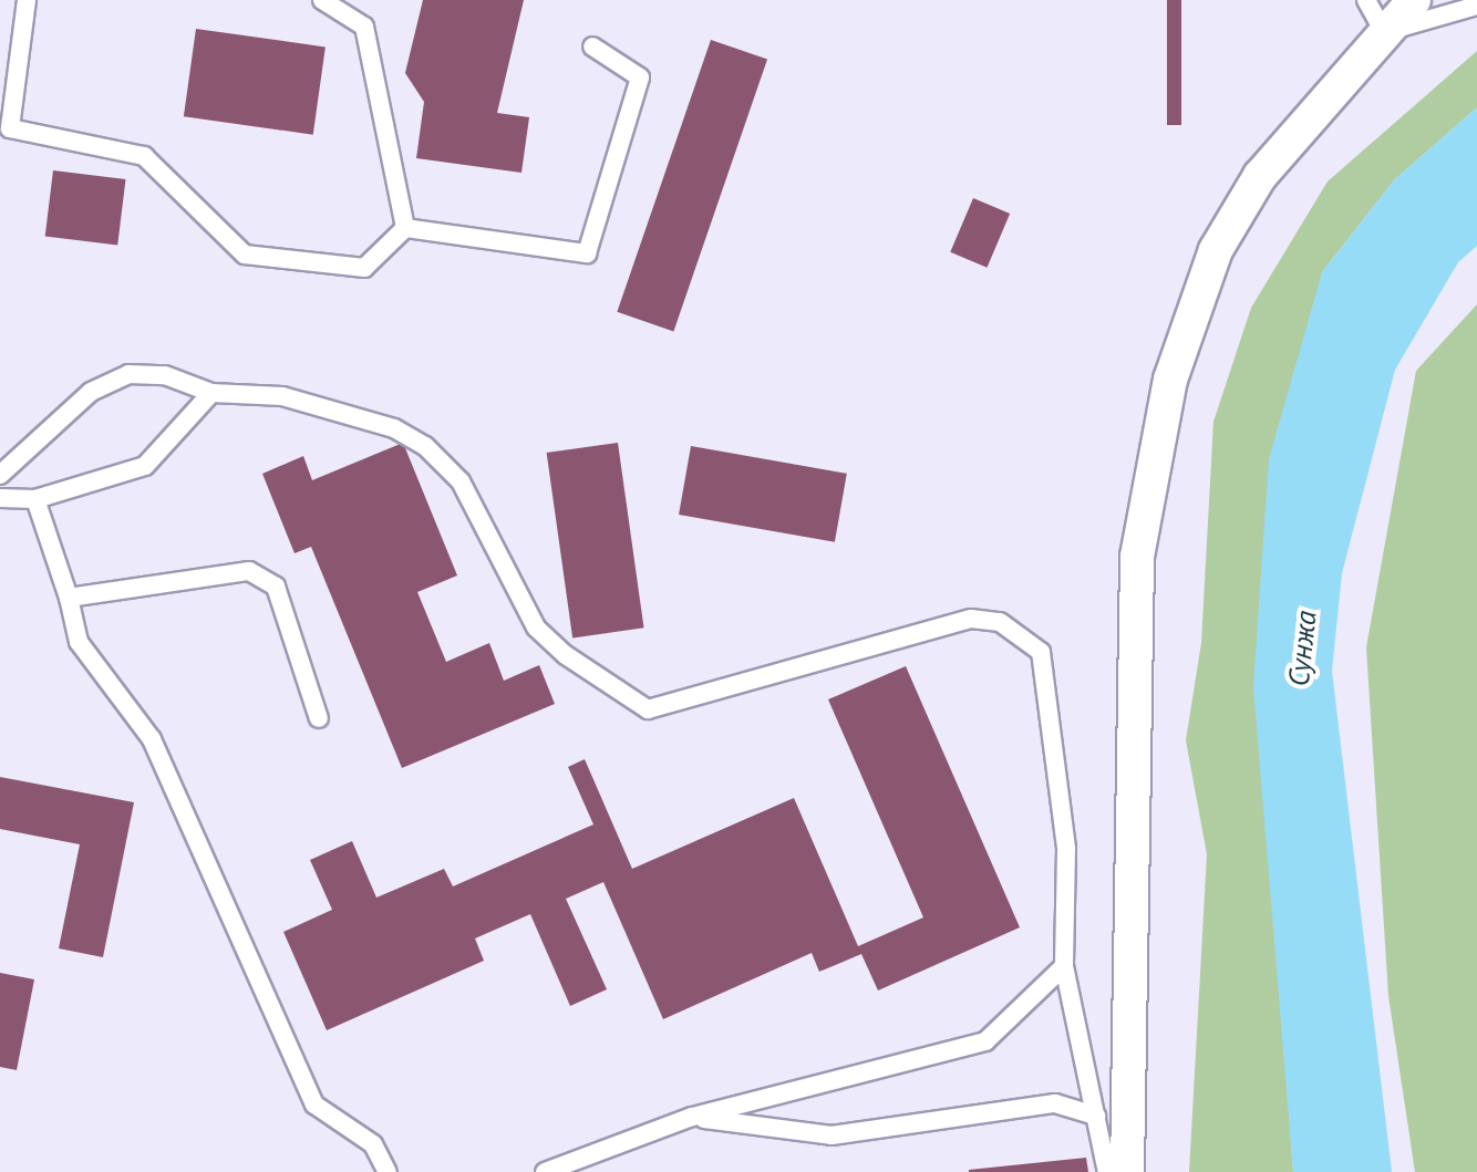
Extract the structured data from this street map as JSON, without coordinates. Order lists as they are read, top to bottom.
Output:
{
  "water": ["Сунжа"]
}
